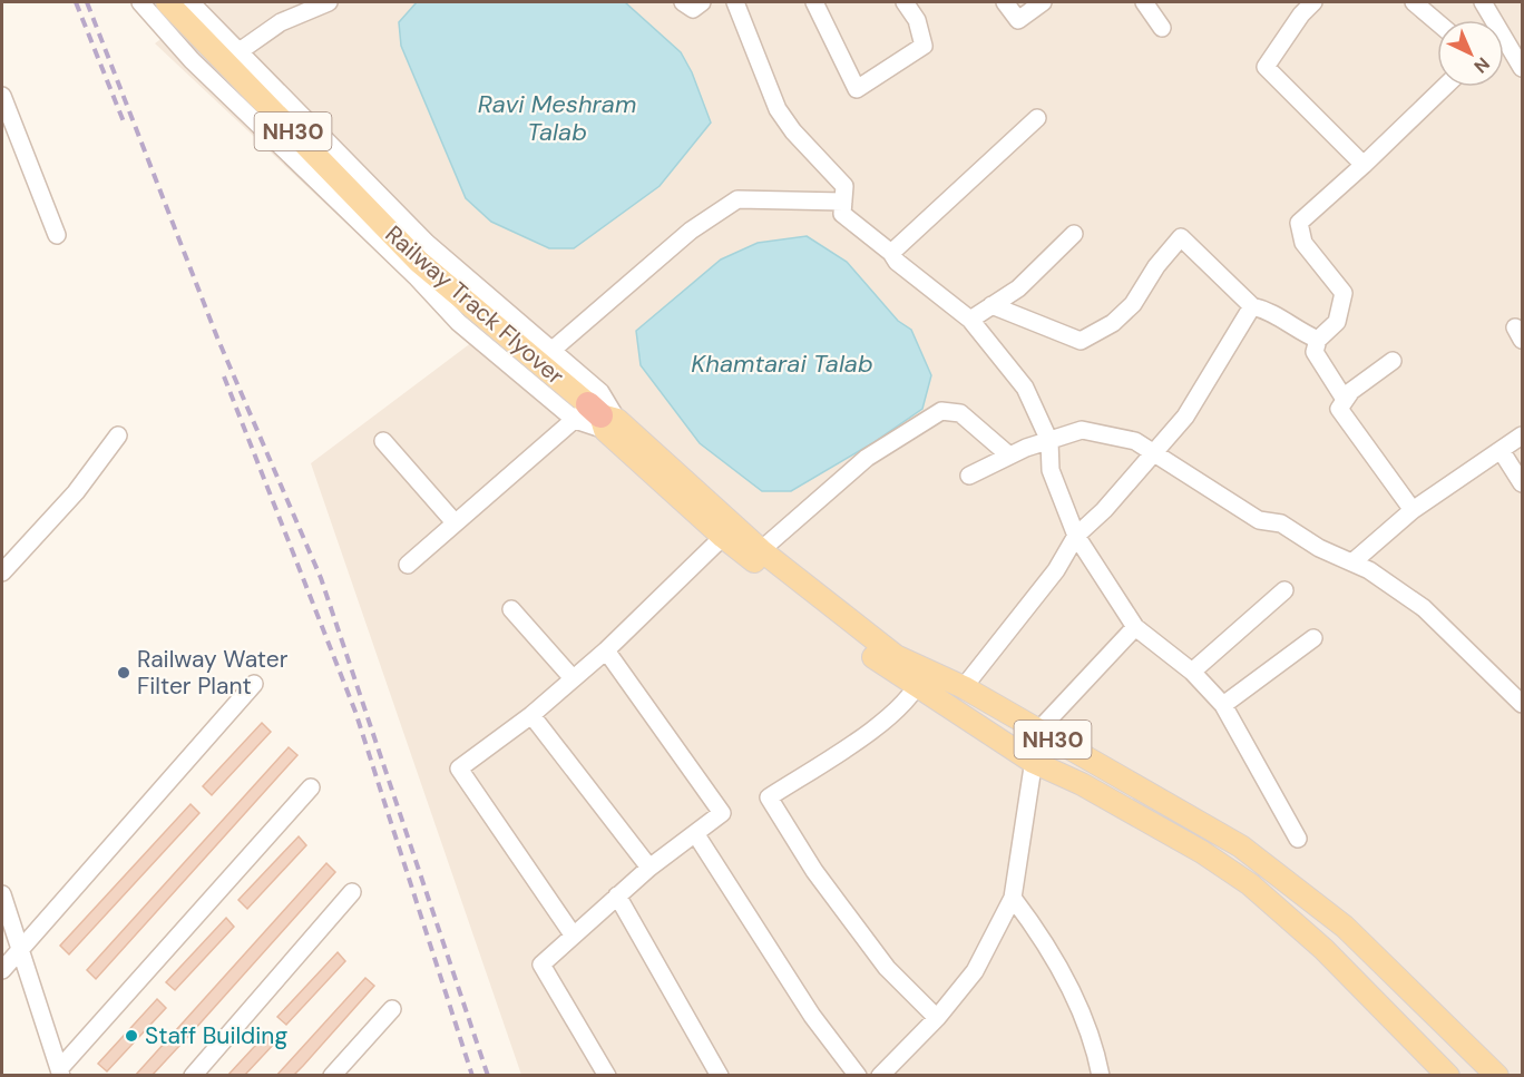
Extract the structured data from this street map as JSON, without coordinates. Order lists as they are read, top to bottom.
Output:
{
  "streets": {
    "main road": ["NH30", "Railway Track Flyover"]
  },
  "crossings": [
    ["NH30", "Railway Track Flyover"]
  ],
  "water": ["Ravi Meshram Talab", "Khamtarai Talab"],
  "places": ["Railway Water Filter Plant", "Staff Building"],
  "north": "bottom right"
}
